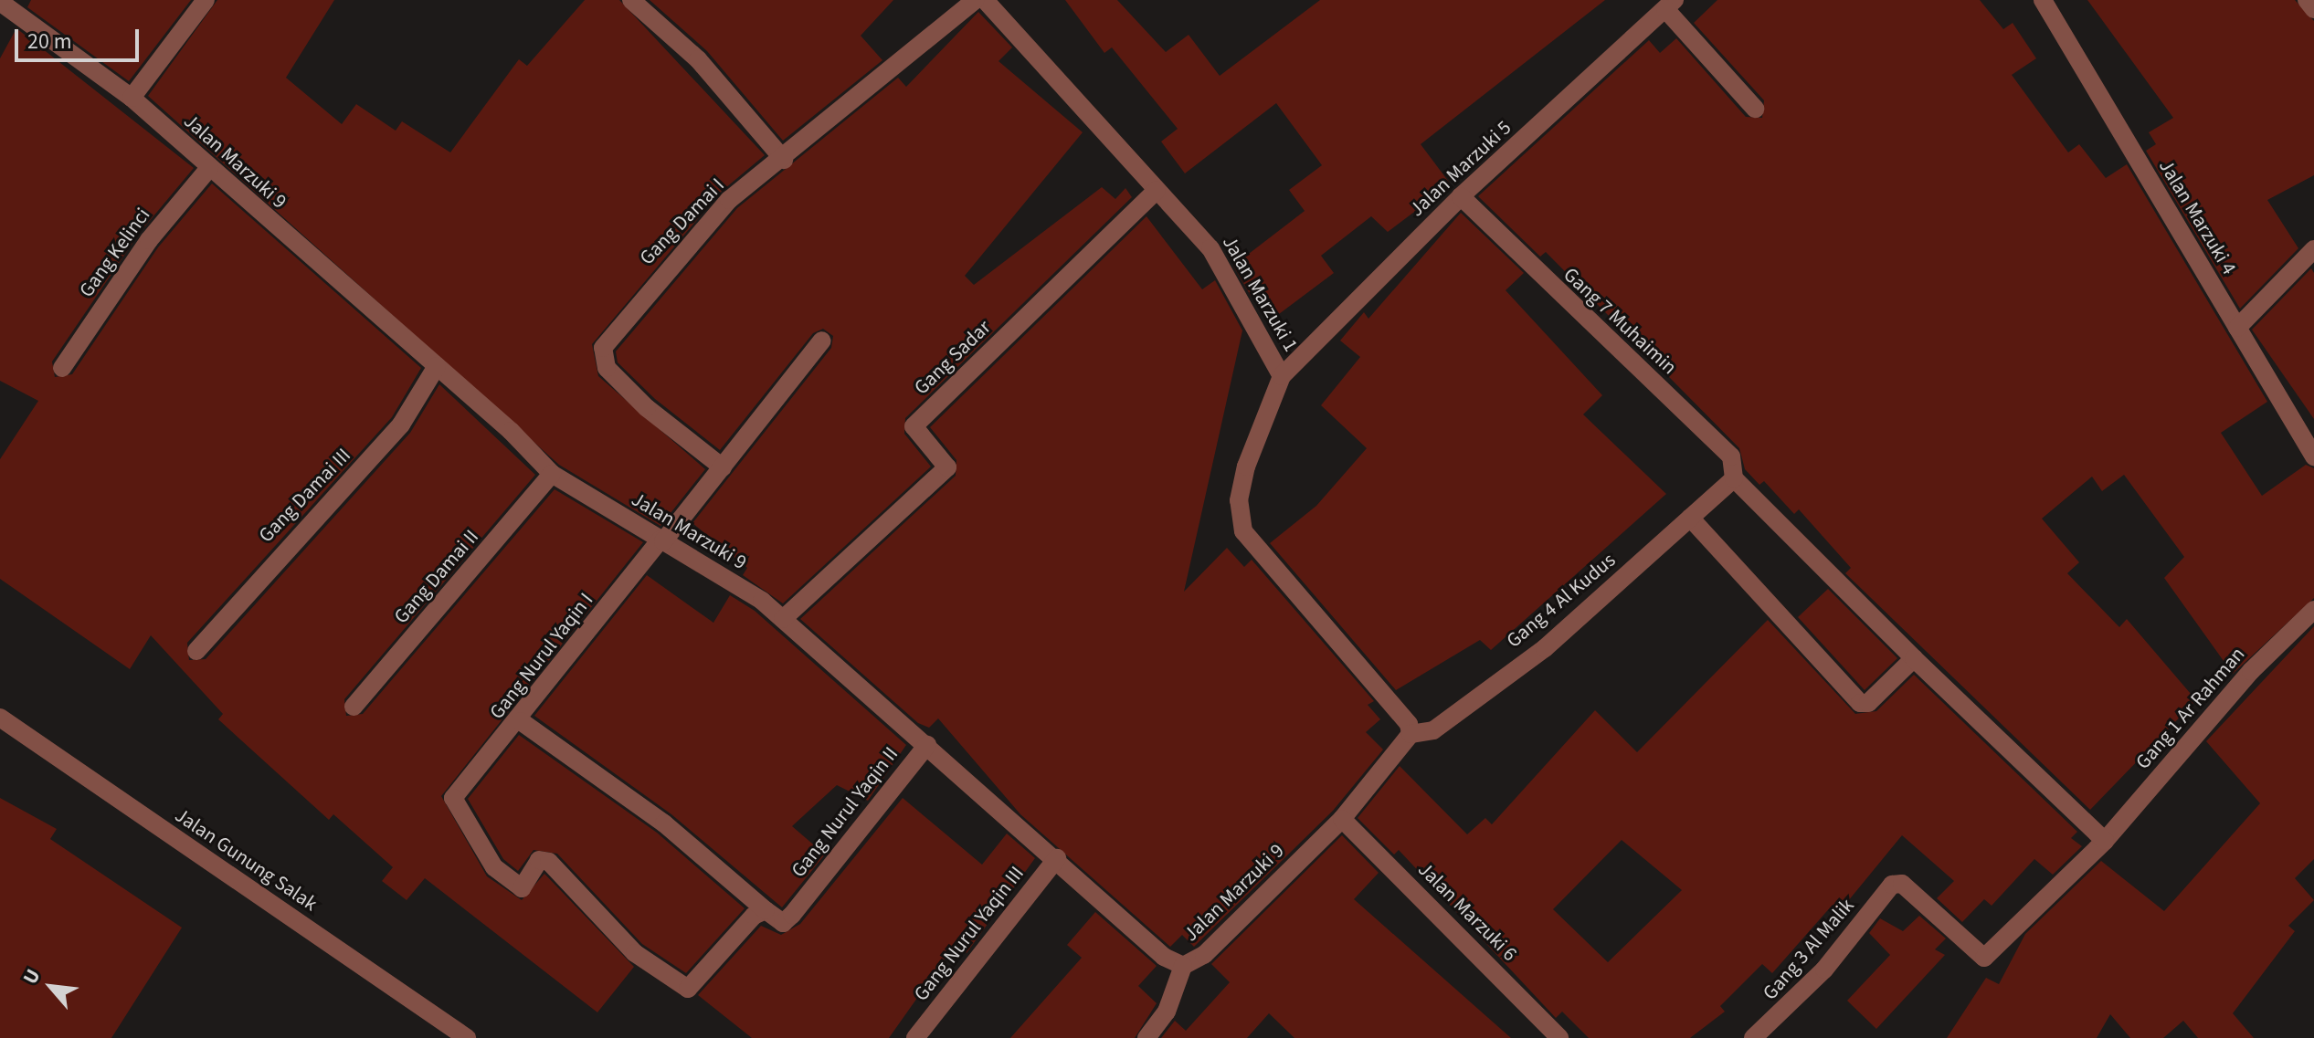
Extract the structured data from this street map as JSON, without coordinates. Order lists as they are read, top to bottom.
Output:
{
  "streets": {
    "street": [
      "Jalan Marzuki 9",
      "Jalan Marzuki 5",
      "Jalan Marzuki 4",
      "Gang Damai I",
      "Gang Kelinci",
      "Jalan Marzuki 1",
      "Gang 7 Muhaimin",
      "Gang Sadar",
      "Gang Damai III",
      "Gang Damai II",
      "Gang 4 Al Kudus",
      "Gang Nurul Yaqin I",
      "Gang 1 Ar Rahman",
      "Gang Nurul Yaqin II",
      "Jalan Gunung Salak",
      "Jalan Marzuki 6",
      "Gang Nurul Yaqin III",
      "Gang 3 Al Malik"
    ]
  },
  "crossings": [
    ["Jalan Marzuki 9", "Gang Kelinci"],
    ["Jalan Marzuki 9", "Gang Sadar"],
    ["Jalan Marzuki 9", "Gang Damai III"],
    ["Jalan Marzuki 9", "Gang Damai II"],
    ["Jalan Marzuki 9", "Gang Nurul Yaqin I"],
    ["Jalan Marzuki 9", "Gang Nurul Yaqin II"],
    ["Jalan Marzuki 9", "Jalan Marzuki 6"],
    ["Jalan Marzuki 9", "Gang Nurul Yaqin III"],
    ["Jalan Marzuki 5", "Jalan Marzuki 1"],
    ["Jalan Marzuki 5", "Gang 7 Muhaimin"],
    ["Jalan Marzuki 1", "Gang Sadar"],
    ["Jalan Marzuki 1", "Gang 4 Al Kudus"],
    ["Gang 7 Muhaimin", "Gang 4 Al Kudus"],
    ["Gang Nurul Yaqin I", "Gang Nurul Yaqin II"],
    ["Gang 1 Ar Rahman", "Gang 3 Al Malik"]
  ],
  "scale_bar": "20 m",
  "north": "top left"
}
